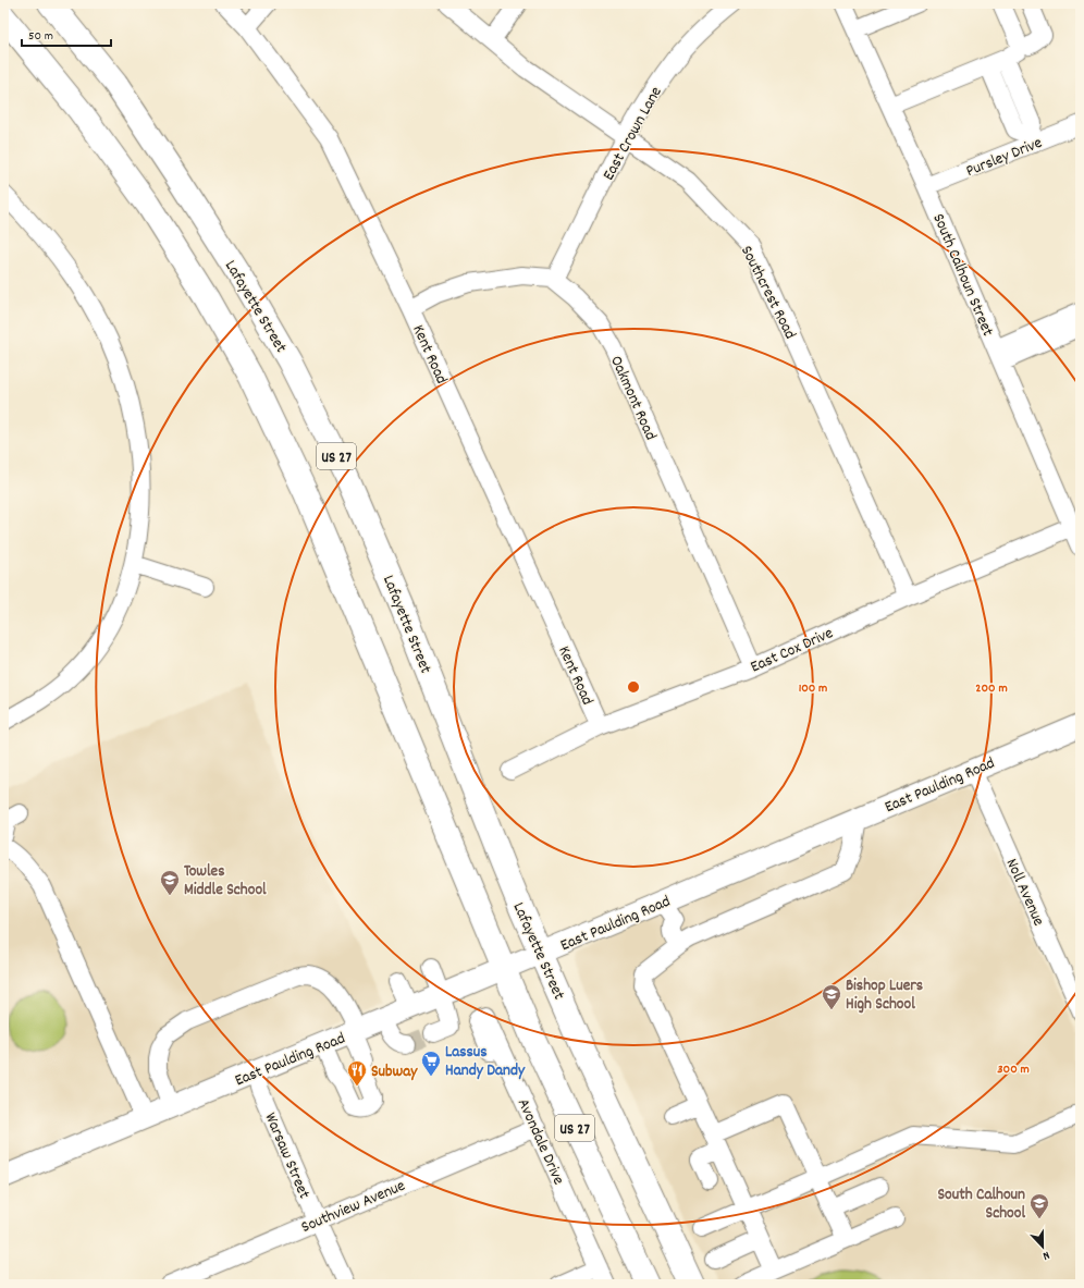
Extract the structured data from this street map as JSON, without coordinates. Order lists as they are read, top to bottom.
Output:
{
  "streets": {
    "highway": ["Lafayette Street", "US 27"],
    "main road": ["East Paulding Road"],
    "street": [
      "East Crown Lane",
      "Pursley Drive",
      "South Calhoun Street",
      "Southcrest Road",
      "Kent Road",
      "Oakmont Road",
      "East Cox Drive",
      "Noll Avenue",
      "Avondale Drive",
      "Warsaw Street",
      "Southview Avenue"
    ]
  },
  "crossings": [
    ["East Crown Lane", "Southcrest Road"],
    ["East Crown Lane", "Oakmont Road"],
    ["Pursley Drive", "South Calhoun Street"],
    ["South Calhoun Street", "East Cox Drive"],
    ["Southcrest Road", "East Cox Drive"],
    ["Lafayette Street", "East Paulding Road"],
    ["Kent Road", "East Cox Drive"],
    ["Oakmont Road", "East Cox Drive"],
    ["US 27", "East Paulding Road"],
    ["East Paulding Road", "Noll Avenue"],
    ["East Paulding Road", "Warsaw Street"],
    ["Avondale Drive", "Southview Avenue"],
    ["Warsaw Street", "Southview Avenue"]
  ],
  "places": {
    "school or university": ["Towles Middle School", "Bishop Luers High School", "South Calhoun School"],
    "supermarket": ["Lassus Handy Dandy"],
    "restaurant": ["Subway"]
  },
  "scale_bar": "50 m",
  "north": "bottom",
  "rings": ["100 m", "200 m", "300 m"]
}
